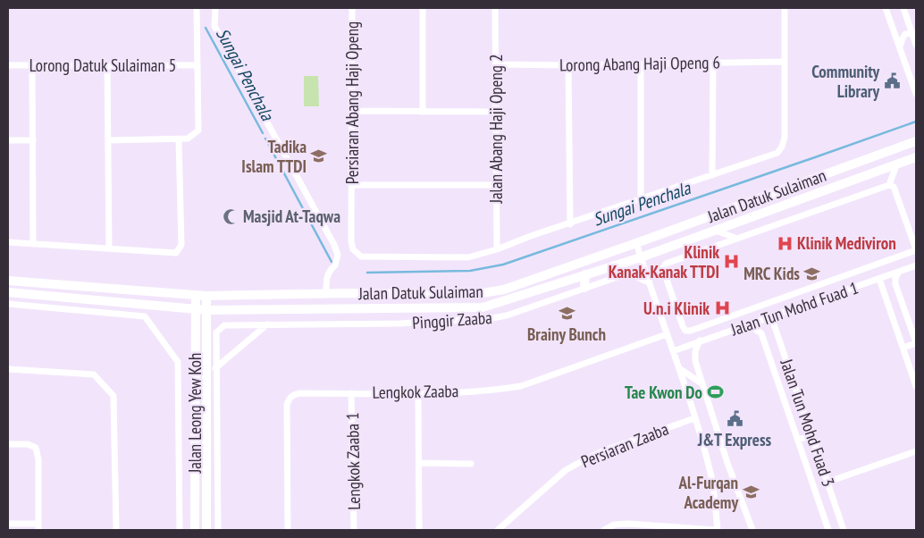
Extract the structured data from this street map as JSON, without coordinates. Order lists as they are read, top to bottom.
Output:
{
  "streets": {
    "main road": ["Jalan Datuk Sulaiman", "Jalan Leong Yew Koh"],
    "street": [
      "Lorong Abang Haji Openg 6",
      "Lorong Datuk Sulaiman 5",
      "Persiaran Abang Haji Openg",
      "Jalan Abang Haji Openg 2",
      "Jalan Tun Mohd Fuad 1",
      "Pinggir Zaaba",
      "Lengkok Zaaba",
      "Jalan Tun Mohd Fuad 3",
      "Persiaran Zaaba",
      "Lengkok Zaaba 1"
    ]
  },
  "crossings": [
    ["Lorong Abang Haji Openg 6", "Persiaran Abang Haji Openg"],
    ["Lorong Abang Haji Openg 6", "Jalan Abang Haji Openg 2"],
    ["Persiaran Abang Haji Openg", "Jalan Abang Haji Openg 2"],
    ["Jalan Datuk Sulaiman", "Jalan Leong Yew Koh"],
    ["Jalan Tun Mohd Fuad 1", "Jalan Tun Mohd Fuad 3"],
    ["Lengkok Zaaba", "Lengkok Zaaba 1"]
  ],
  "water": ["Sungai Penchala"],
  "places": {
    "public building": ["Community Library", "J&T Express"],
    "school or university": [
      "Tadika Islam TTDI",
      "MRC Kids",
      "Brainy Bunch",
      "Al-Furqan Academy"
    ],
    "mosque": ["Masjid At-Taqwa"],
    "hospital": ["Klinik Mediviron", "Klinik Kanak-Kanak TTDI", "U.n.i Klinik"],
    "sports": ["Tae Kwon Do"]
  }
}
